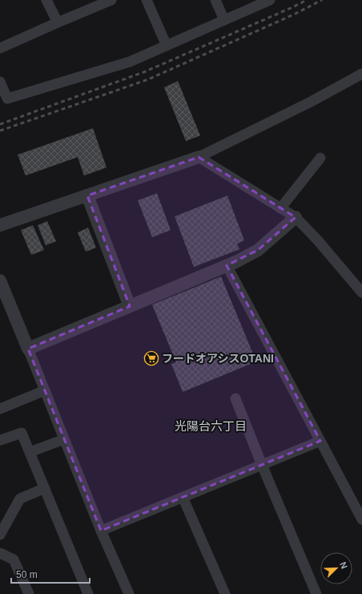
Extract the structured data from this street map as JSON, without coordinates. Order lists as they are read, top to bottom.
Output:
{
  "districts": ["光陽台六丁目"],
  "places": {
    "supermarket": ["フードオアシスOTANI"]
  },
  "scale_bar": "50 m",
  "north": "top right"
}
